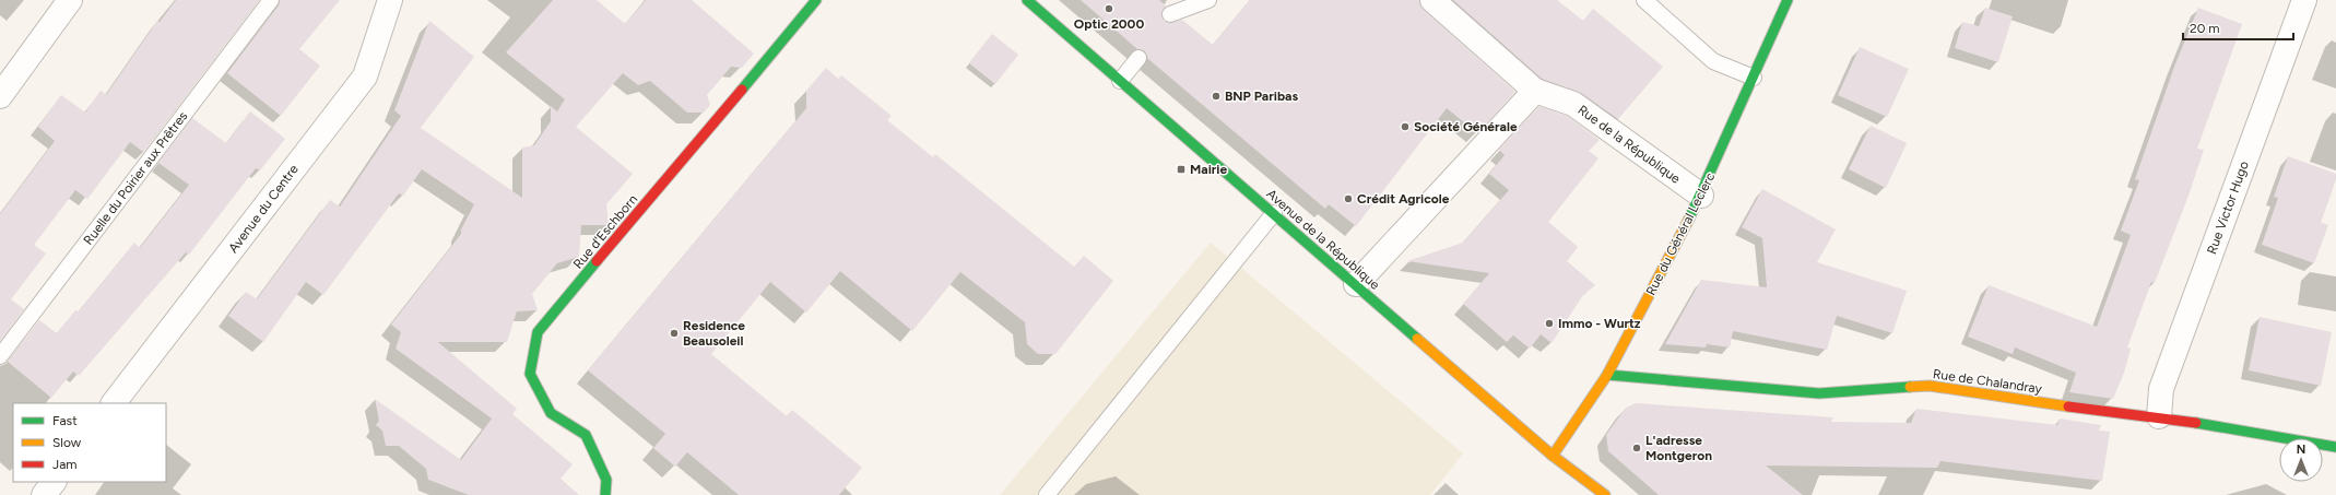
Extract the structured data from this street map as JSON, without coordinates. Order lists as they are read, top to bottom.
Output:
{
  "streets": {
    "street": [
      "Rue de la République",
      "Rue Victor Hugo",
      "Avenue du Centre",
      "Rue d'Eschborn",
      "Rue du Général Leclerc",
      "Avenue de la République",
      "Rue de Chalandray"
    ],
    "lane": ["Ruelle du Poirier aux Prêtres"]
  },
  "crossings": [
    ["Rue de la République", "Rue du Général Leclerc"],
    ["Rue Victor Hugo", "Rue de Chalandray"],
    ["Rue du Général Leclerc", "Avenue de la République"],
    ["Rue du Général Leclerc", "Rue de Chalandray"]
  ],
  "places": {
    "other": [
      "Optic 2000",
      "BNP Paribas",
      "Société Générale",
      "Crédit Agricole",
      "Immo - Wurtz",
      "Residence Beausoleil",
      "L'adresse Montgeron"
    ],
    "transit": ["Mairie"]
  },
  "legend": ["Fast", "Slow", "Jam"],
  "scale_bar": "20 m",
  "north": "top"
}
